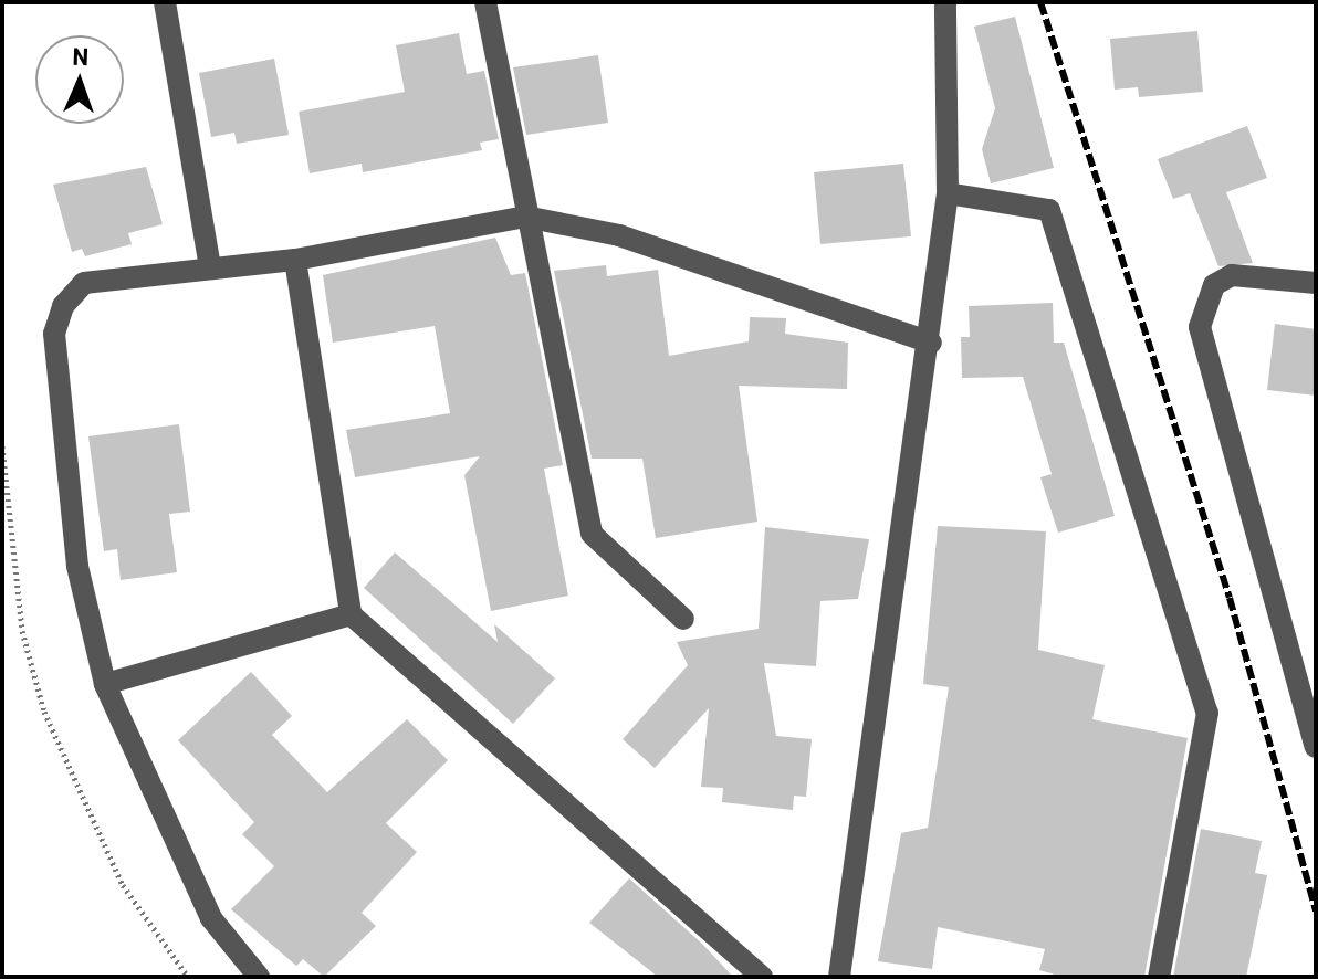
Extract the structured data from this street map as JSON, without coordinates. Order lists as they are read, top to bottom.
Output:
{
  "north": "top"
}
